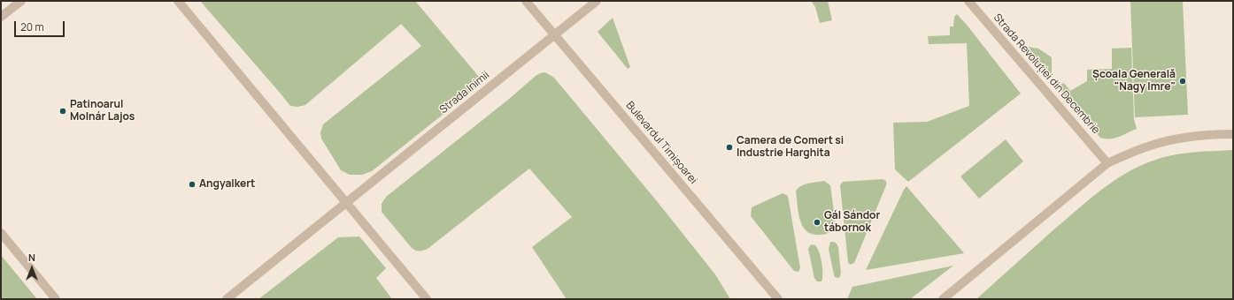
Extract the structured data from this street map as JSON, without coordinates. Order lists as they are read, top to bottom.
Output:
{
  "streets": {
    "street": ["Strada Revoluției din Decembrie", "Strada Inimii", "Bulevardul Timișoarei"]
  },
  "crossings": [
    ["Strada Inimii", "Bulevardul Timișoarei"]
  ],
  "places": [
    "Școala Generală \"Nagy Imre\"",
    "Patinoarul Molnár Lajos",
    "Camera de Comert si Industrie Harghita",
    "Angyalkert",
    "Gál Sándor tábornok"
  ],
  "scale_bar": "20 m",
  "north": "top"
}
